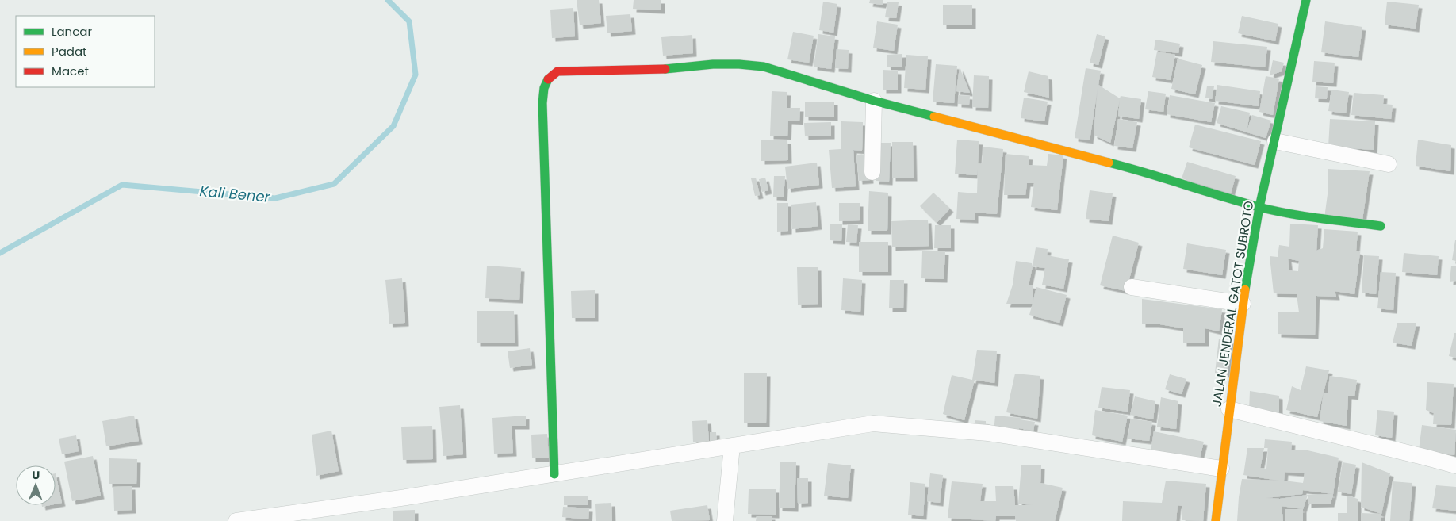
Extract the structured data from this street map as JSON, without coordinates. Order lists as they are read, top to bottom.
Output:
{
  "streets": {
    "main road": ["JALAN JENDERAL GATOT SUBROTO"]
  },
  "water": ["Kali Bener"],
  "legend": ["Lancar", "Padat", "Macet"],
  "north": "top"
}
